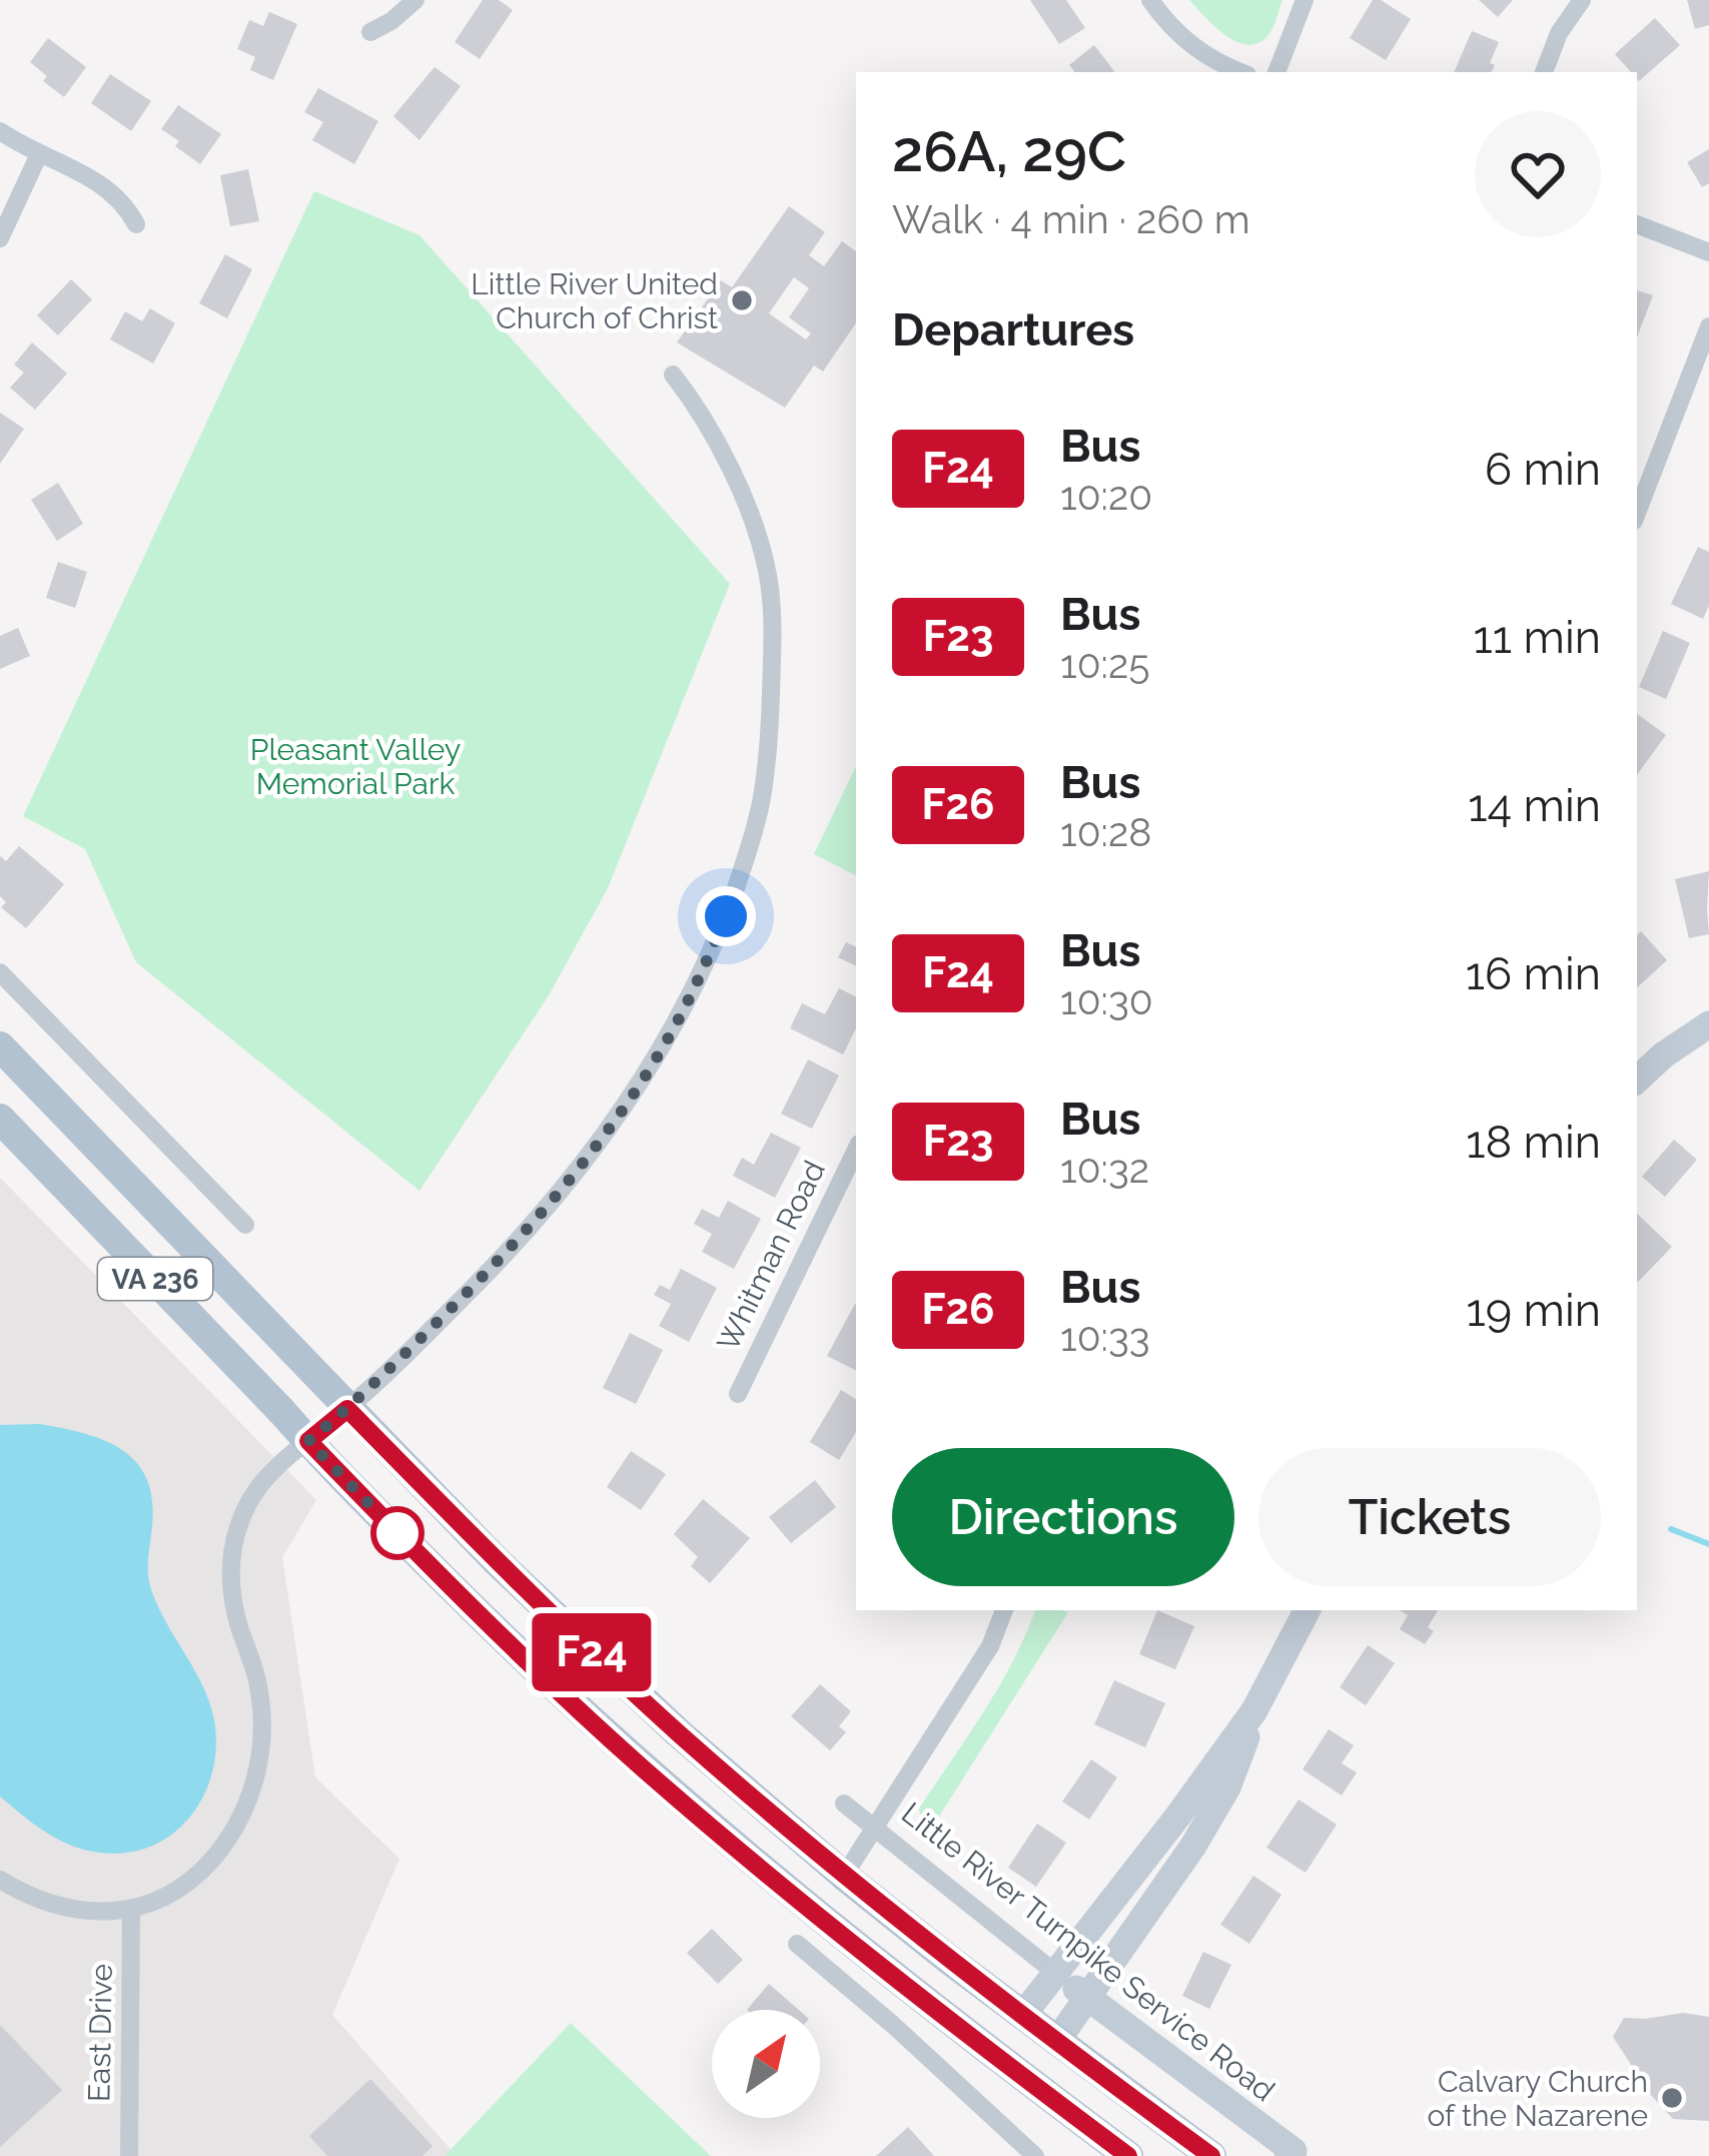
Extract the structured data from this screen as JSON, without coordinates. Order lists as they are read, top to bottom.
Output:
{
  "streets": {
    "main road": ["VA 236"],
    "street": ["Whitman Road", "Little River Turnpike Service Road", "East Drive"]
  },
  "parks": ["Pleasant Valley Memorial Park"],
  "places": ["Little River United Church of Christ", "Calvary Church of the Nazarene"],
  "lines": ["bus line F24"],
  "north": "top right",
  "page": {
    "on_map": "F24",
    "heading": [
      ["26A, 29C", "Walk · 4 min · 260 m"],
      "Departures"
    ],
    "list": [
      {
        "mark": "F24",
        "name": "Bus",
        "note": "10:20",
        "value": "6 min"
      },
      {
        "mark": "F23",
        "name": "Bus",
        "note": "10:25",
        "value": "11 min"
      },
      {
        "mark": "F26",
        "name": "Bus",
        "note": "10:28",
        "value": "14 min"
      },
      {
        "mark": "F24",
        "name": "Bus",
        "note": "10:30",
        "value": "16 min"
      },
      {
        "mark": "F23",
        "name": "Bus",
        "note": "10:32",
        "value": "18 min"
      },
      {
        "mark": "F26",
        "name": "Bus",
        "note": "10:33",
        "value": "19 min"
      }
    ],
    "buttons": ["Directions", "Tickets"]
  }
}
